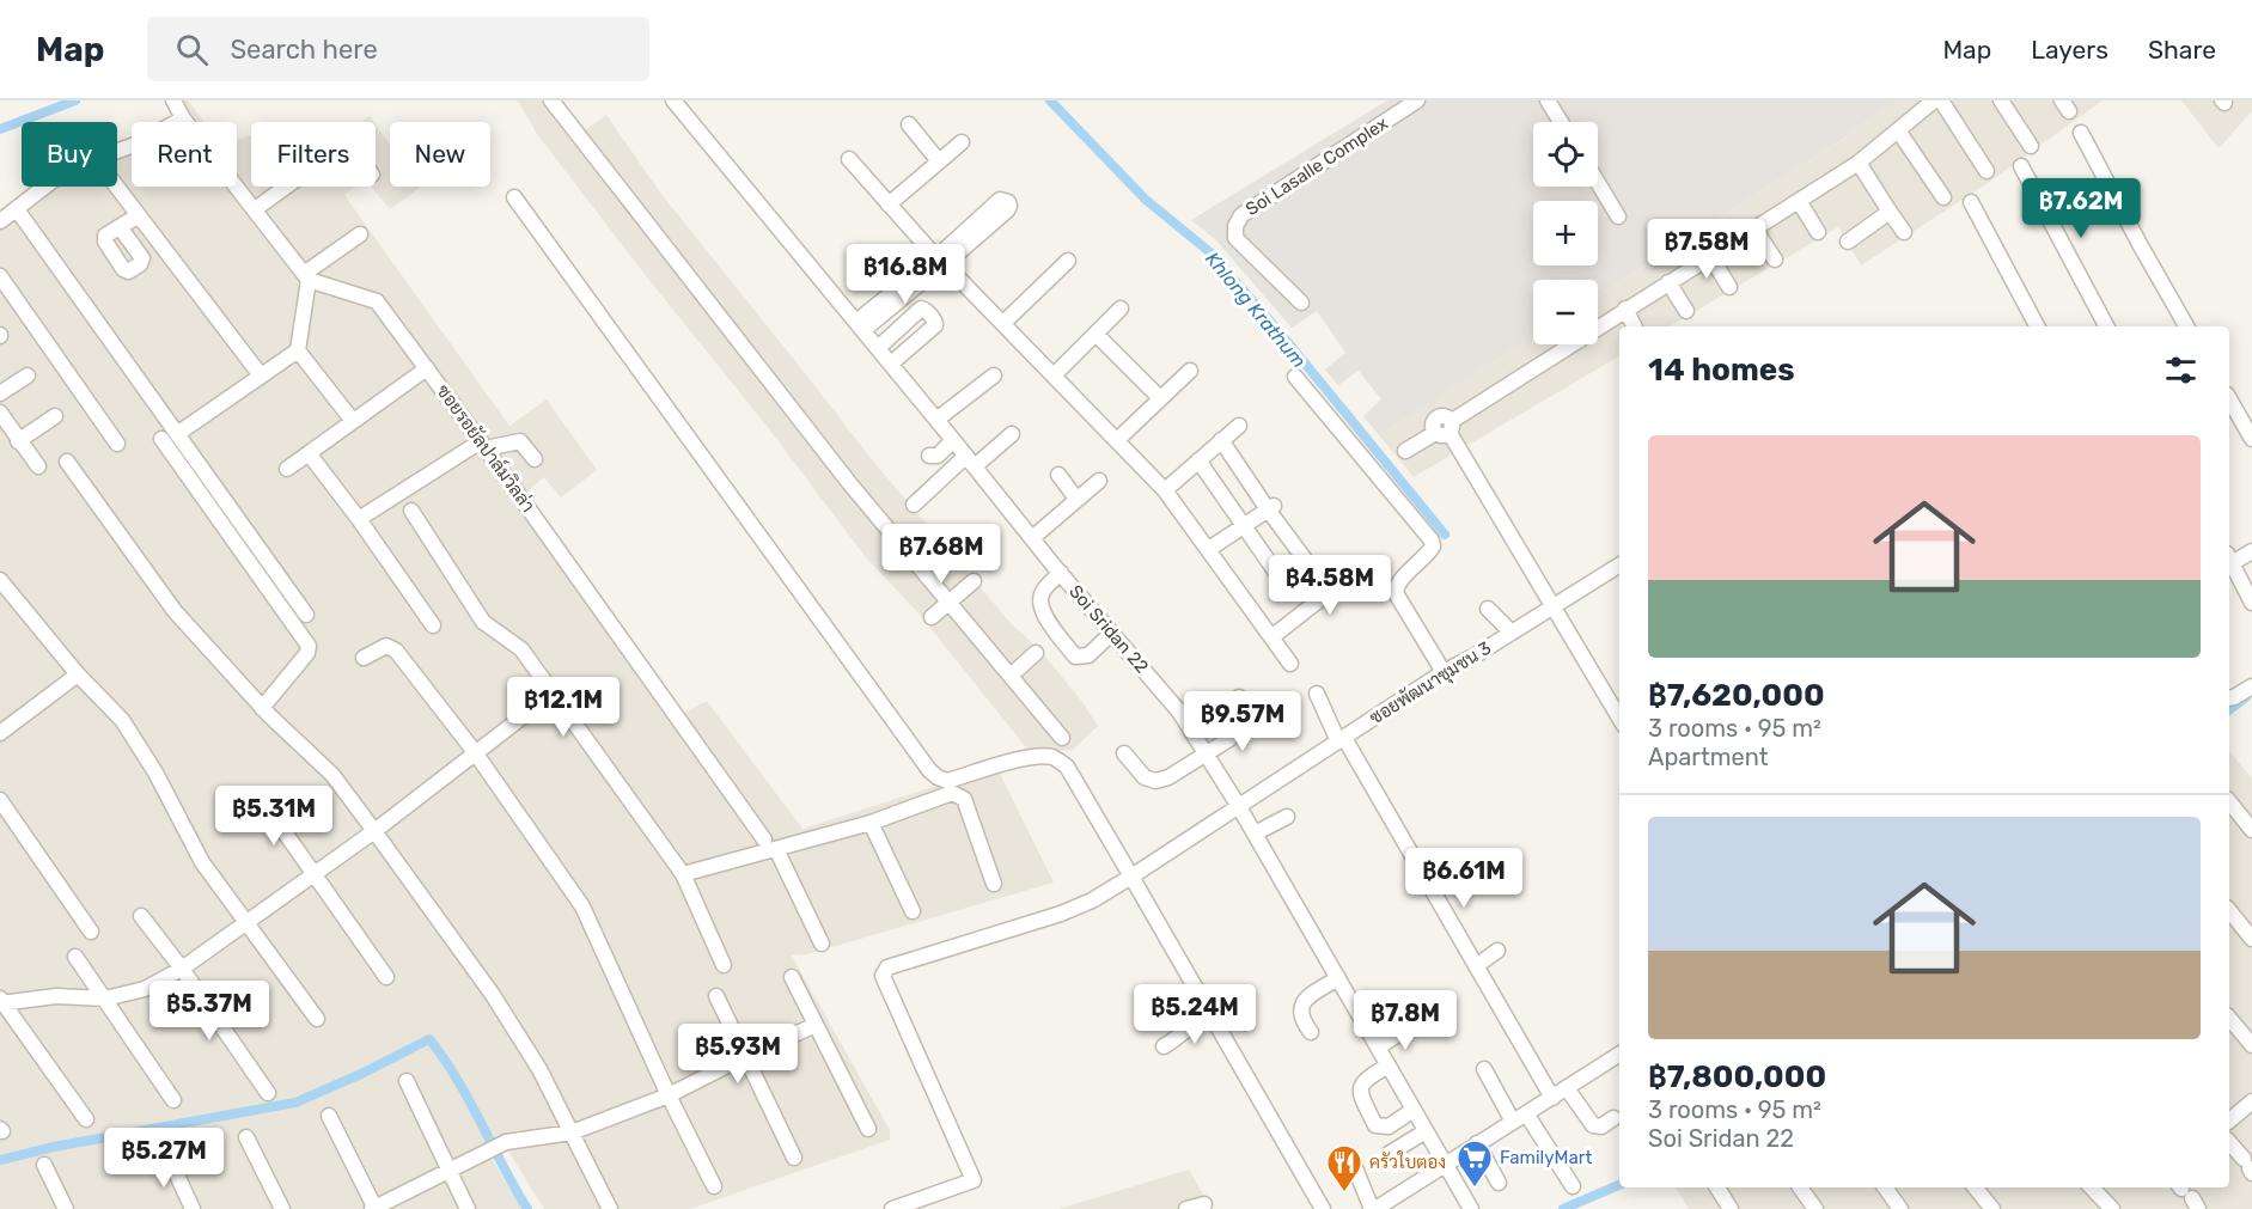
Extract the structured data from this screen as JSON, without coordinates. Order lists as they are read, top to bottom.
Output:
{
  "streets": {
    "street": [
      "Soi Lasalle Complex",
      "ซอยรอยัลปาล์มวิลล่า",
      "Soi Sridan 22",
      "ซอยพัฒนาชุมชน 3"
    ]
  },
  "crossings": [
    ["Soi Sridan 22", "ซอยพัฒนาชุมชน 3"]
  ],
  "water": ["Khlong Krathum"],
  "places": {
    "supermarket": ["FamilyMart"],
    "restaurant": ["ครัวใบตอง"]
  },
  "page": {
    "header": "Map",
    "search": "Search here",
    "nav": ["Map", "Layers", "Share"],
    "map_buttons": ["+", "−"],
    "chip": [
      "Buy",
      "Rent",
      "Filters",
      "New"
    ],
    "price": [
      "฿7.62M",
      "฿7.58M",
      "฿16.8M",
      "฿7.68M",
      "฿4.58M",
      "฿12.1M",
      "฿9.57M",
      "฿5.31M",
      "฿6.61M",
      "฿5.37M",
      "฿5.24M",
      "฿7.8M",
      "฿5.93M",
      "฿5.27M"
    ],
    "heading": "14 homes",
    "list": [
      {
        "name": "฿7,620,000",
        "note": "3 rooms · 95 m² · Apartment"
      },
      {
        "name": "฿7,800,000",
        "note": "3 rooms · 95 m² · Soi Sridan 22"
      }
    ]
  }
}
